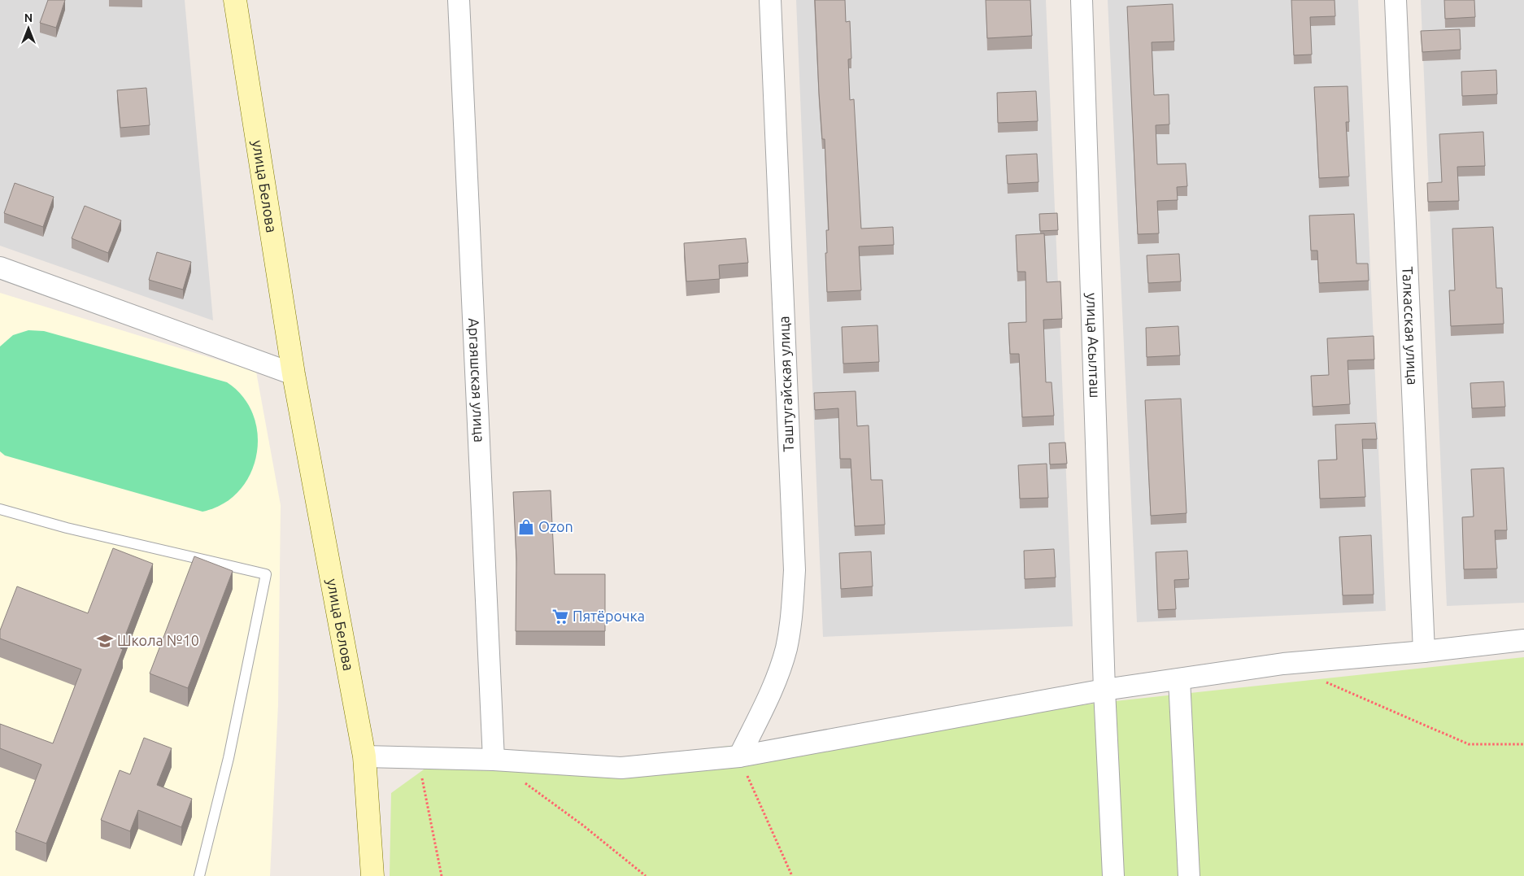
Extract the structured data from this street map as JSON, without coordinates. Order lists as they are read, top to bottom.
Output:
{
  "streets": {
    "main road": ["улица Белова"],
    "street": [
      "Талкасская улица",
      "улица Асылташ",
      "Аргаяшская улица",
      "Таштугайская улица"
    ]
  },
  "places": {
    "shop": ["Ozon"],
    "supermarket": ["Пятёрочка"],
    "school or university": ["Школа №10"]
  },
  "north": "top"
}
